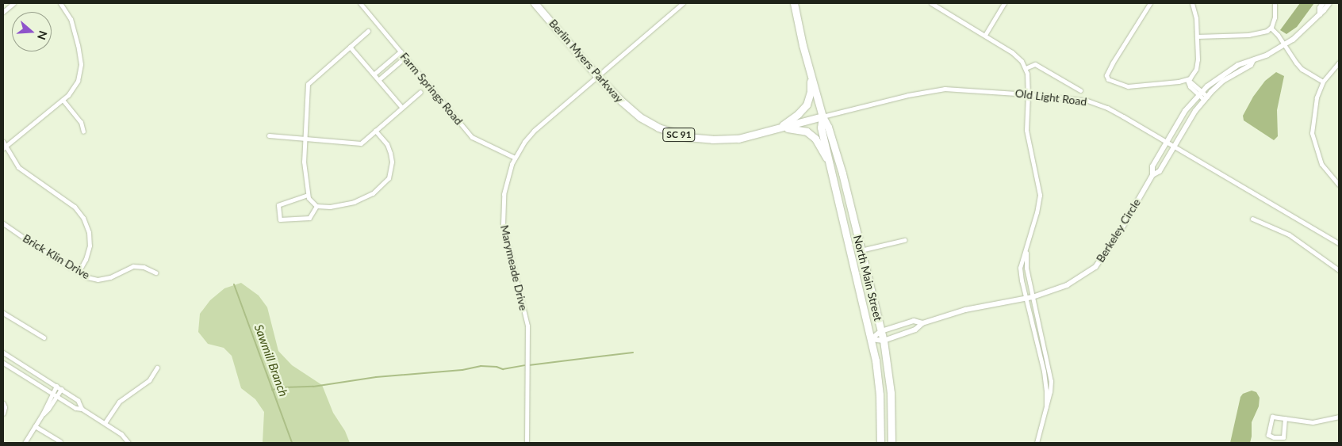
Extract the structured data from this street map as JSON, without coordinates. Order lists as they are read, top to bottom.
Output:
{
  "streets": {
    "main road": ["Berlin Myers Parkway", "SC 91", "North Main Street"],
    "street": [
      "Farm Springs Road",
      "Old Light Road",
      "Berkeley Circle",
      "Brick Klin Drive",
      "Marymeade Drive"
    ]
  },
  "crossings": [
    ["Berlin Myers Parkway", "Old Light Road"],
    ["Berlin Myers Parkway", "Marymeade Drive"],
    ["Berlin Myers Parkway", "North Main Street"],
    ["Farm Springs Road", "Marymeade Drive"],
    ["Old Light Road", "Berkeley Circle"],
    ["Old Light Road", "North Main Street"],
    ["Berkeley Circle", "North Main Street"]
  ],
  "water": ["Sawmill Branch"],
  "north": "right"
}
